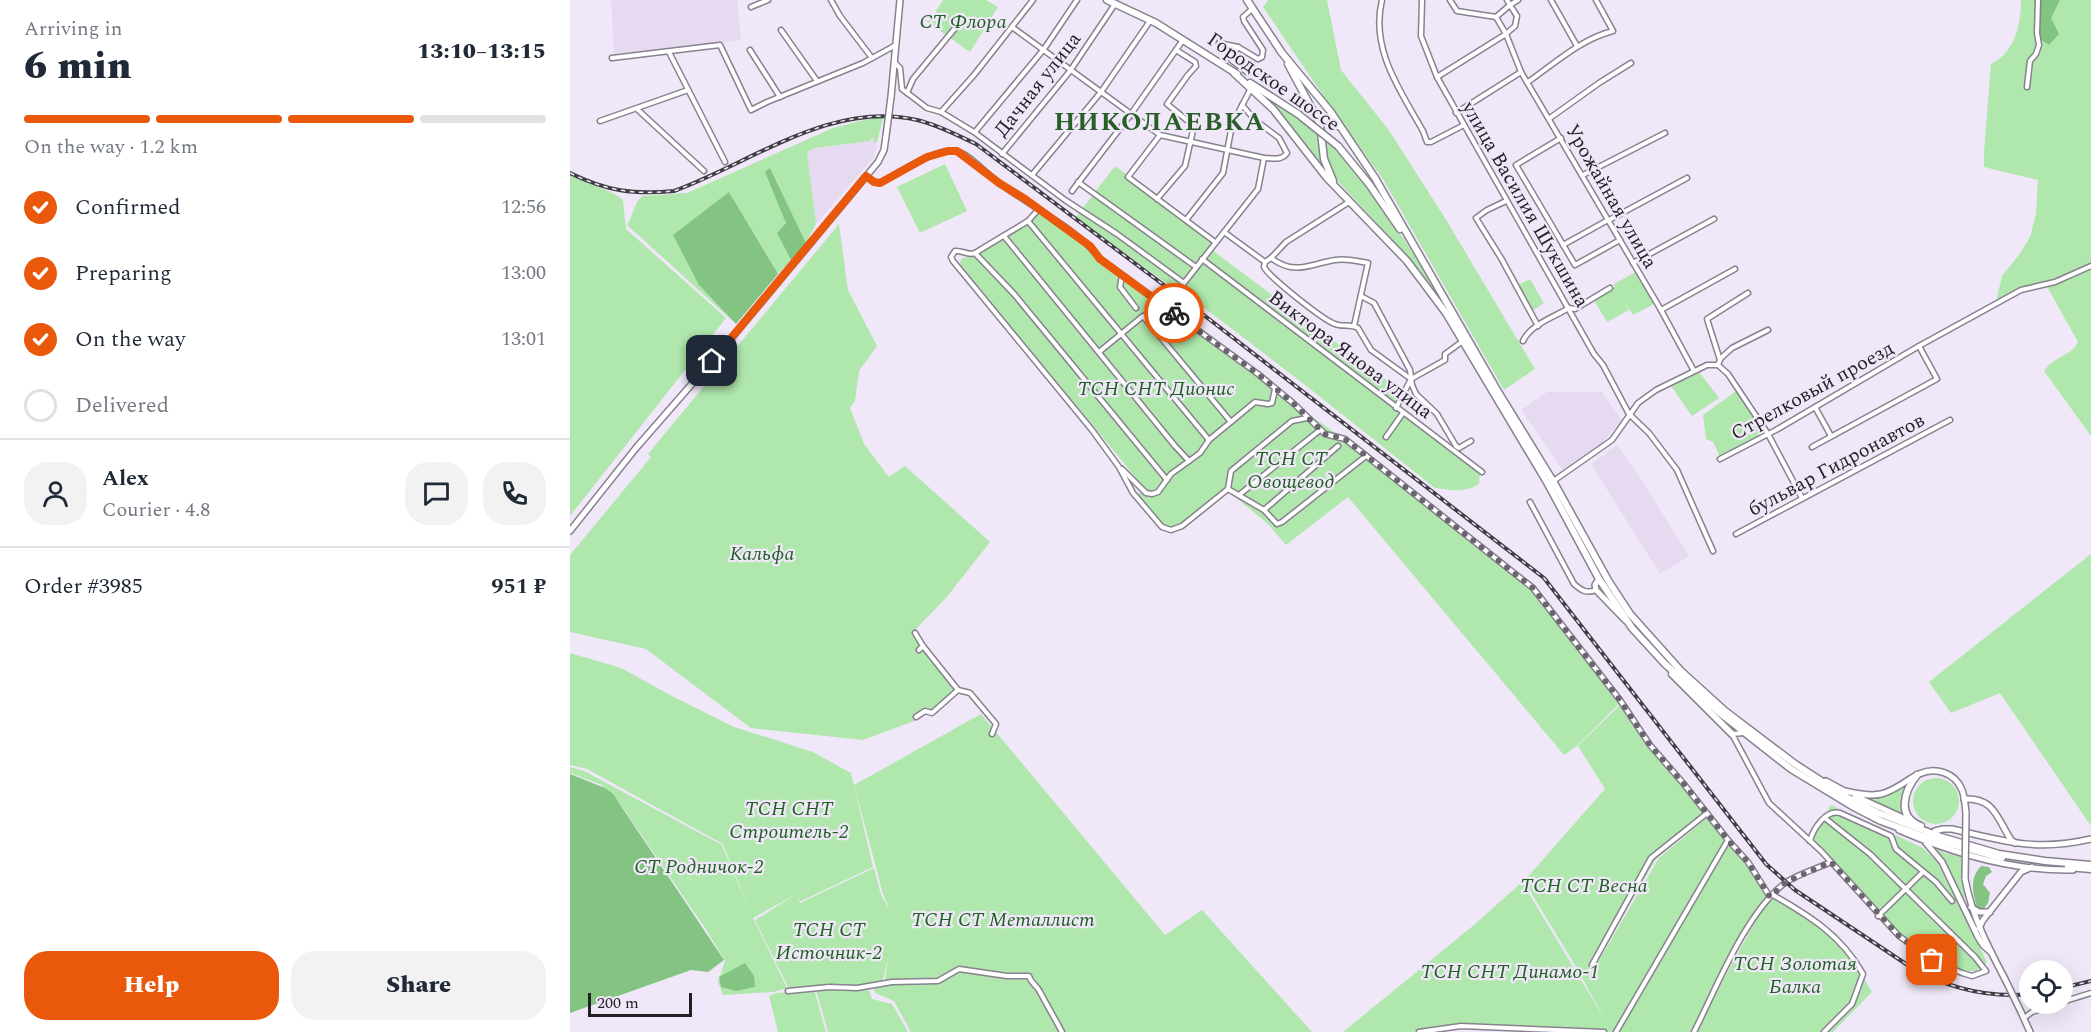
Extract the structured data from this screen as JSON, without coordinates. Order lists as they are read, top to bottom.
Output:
{
  "streets": {
    "main road": ["Городское шоссе"],
    "street": [
      "Дачная улица",
      "Урожайная улица",
      "улица Василия Шукшина",
      "Виктора Янова улица",
      "Стрелковый проезд",
      "бульвар Гидронавтов"
    ]
  },
  "crossings": [
    ["Городское шоссе", "Дачная улица"]
  ],
  "districts": ["НИКОЛАЕВКА"],
  "parks": [
    "СТ Флора",
    "ТСН СНТ Дионис",
    "ТСН СТ Овощевод",
    "Кальфа",
    "ТСН СНТ Строитель-2",
    "СТ Родничок-2",
    "ТСН СТ Весна",
    "ТСН СТ Металлист",
    "ТСН СТ Источник-2",
    "ТСН Золотая Балка",
    "ТСН СНТ Динамо-1"
  ],
  "scale_bar": "200 m",
  "page": {
    "heading": ["6 min", "Arriving in", "13:10–13:15"],
    "panel": [
      "Alex",
      "Courier · 4.8",
      "Order #3985",
      "951 ₽"
    ],
    "bar": "On the way · 1.2 km",
    "list": [
      ["Confirmed", "12:56"],
      ["Preparing", "13:00"],
      ["On the way", "13:01"],
      "Delivered"
    ],
    "buttons": ["Help", "Share"],
    "scale": "200 m"
  }
}
